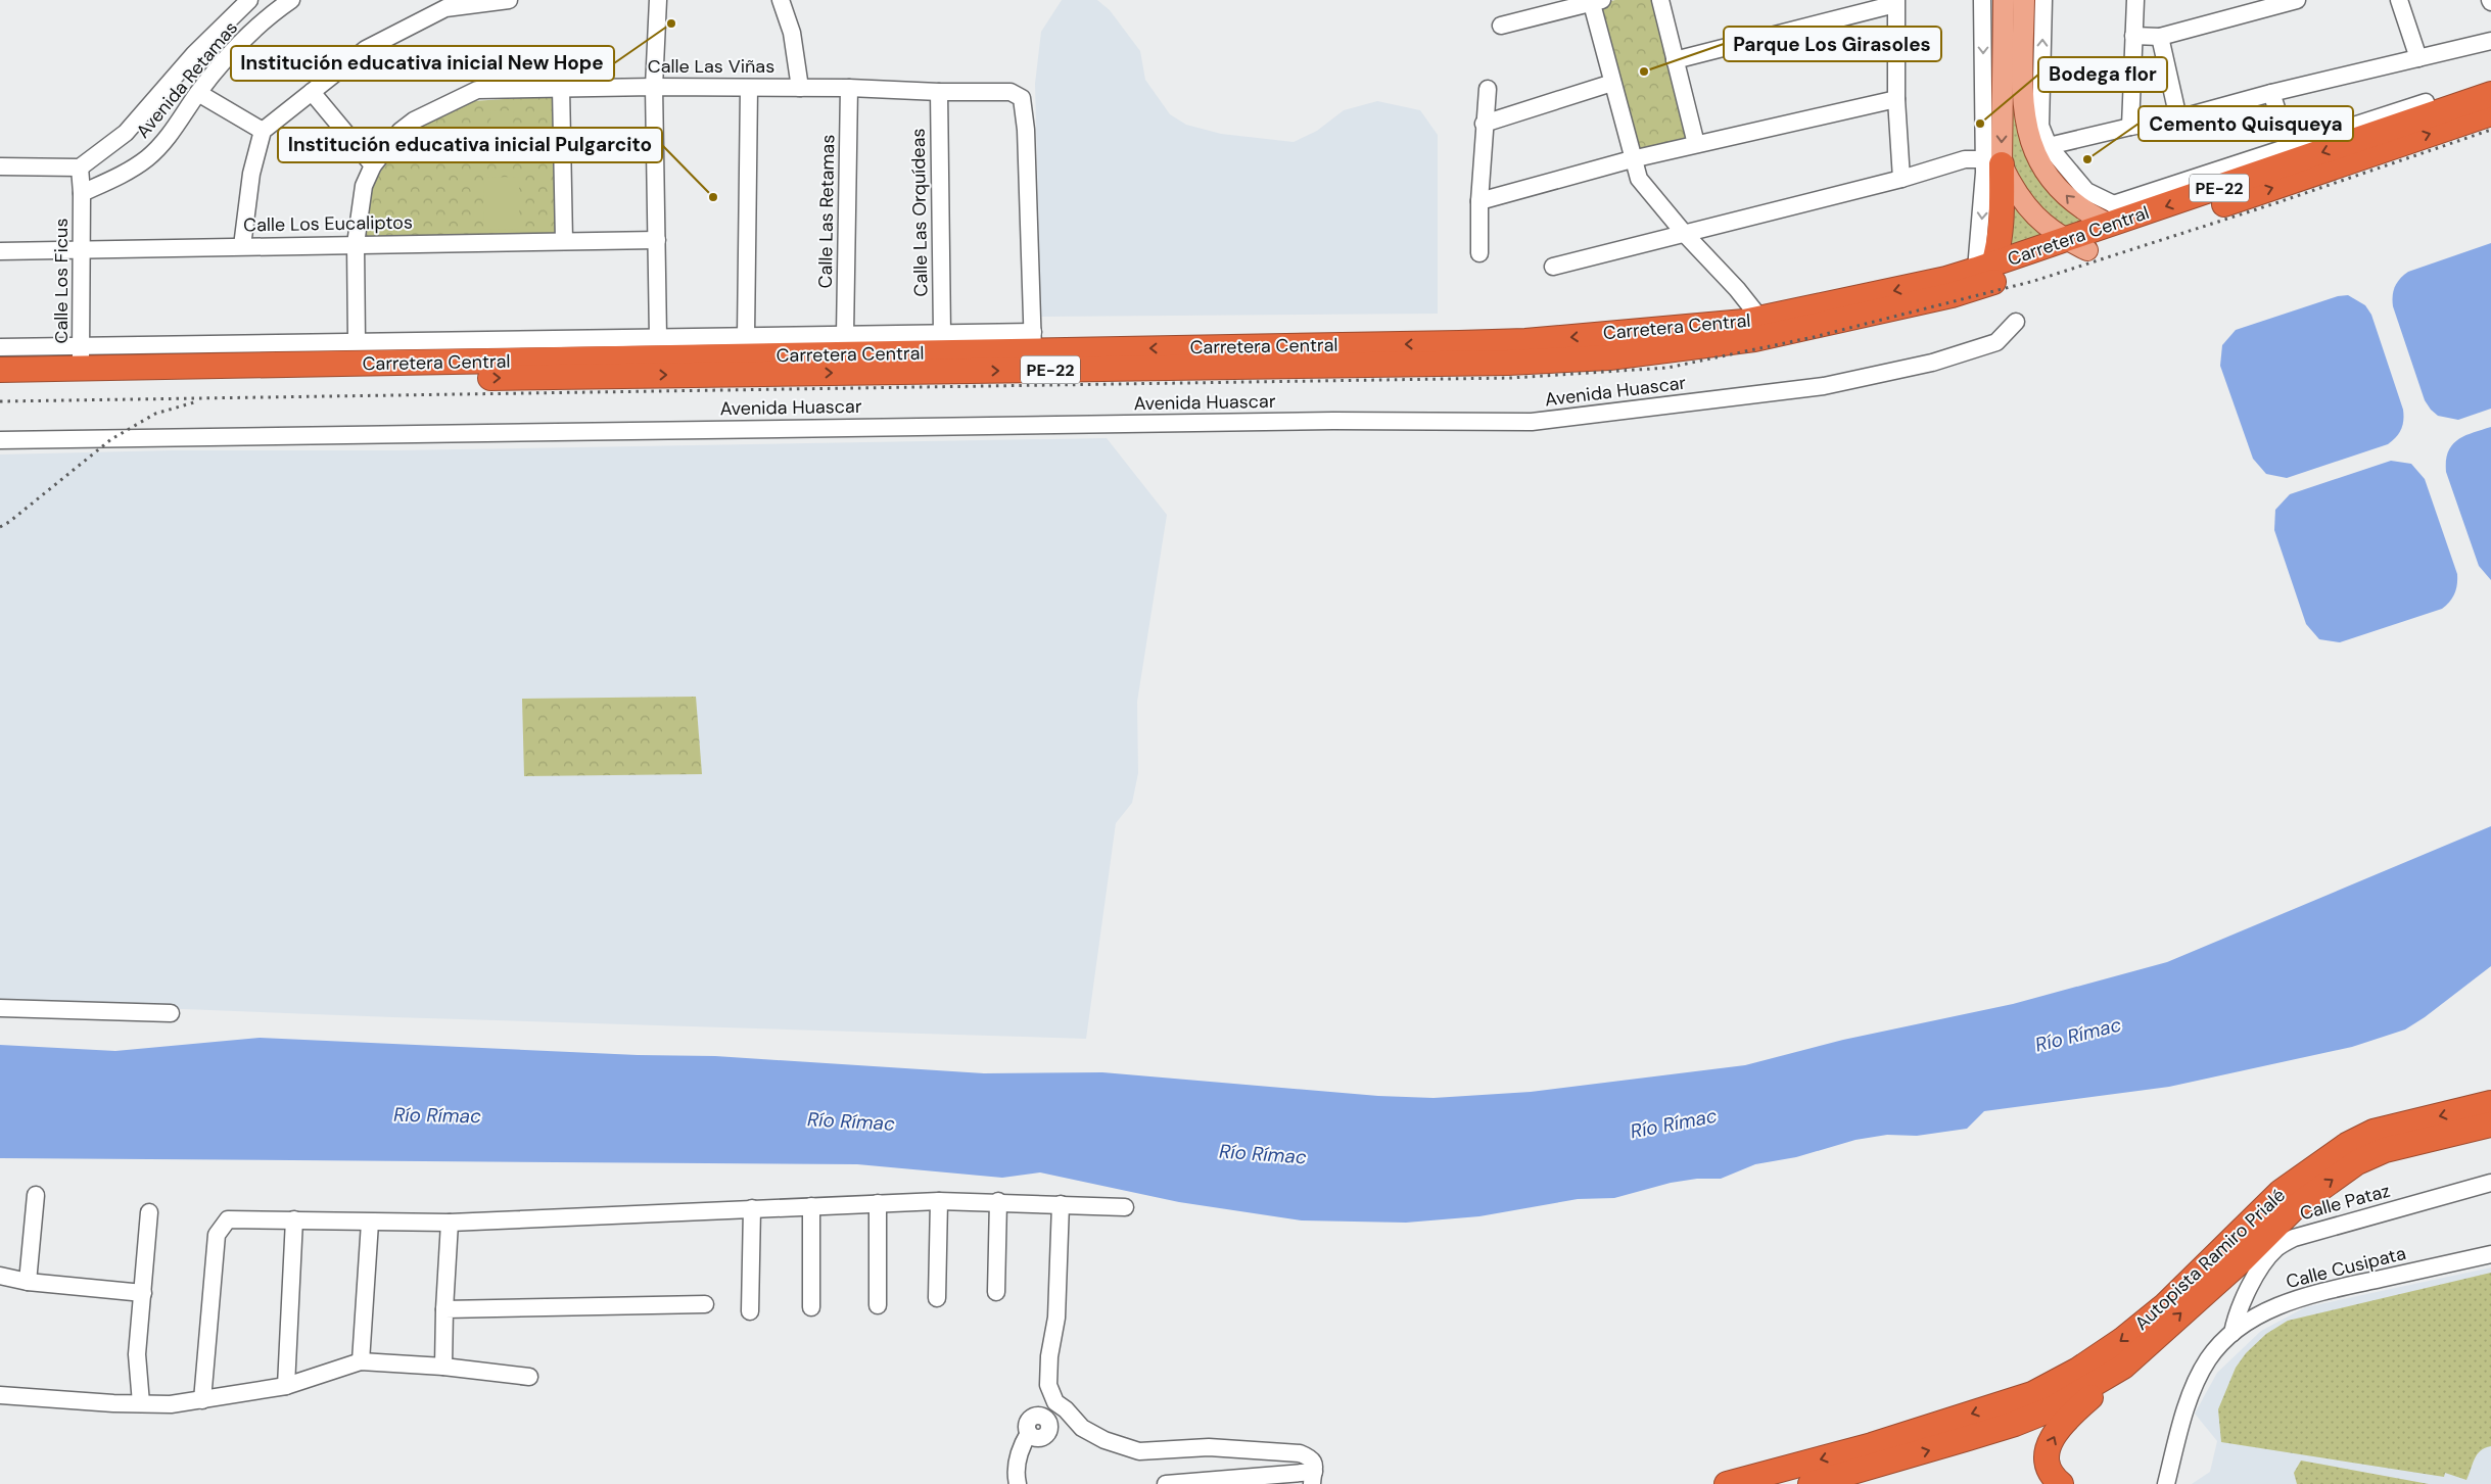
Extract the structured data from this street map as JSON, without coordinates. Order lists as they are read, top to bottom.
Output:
{
  "streets": {
    "highway": ["PE-22", "Carretera Central", "Autopista Ramiro Prialé"],
    "street": [
      "Calle Las Viñas",
      "Avenida Retamas",
      "Calle Las Retamas",
      "Calle Las Orquídeas",
      "Calle Los Eucaliptos",
      "Calle Los Ficus",
      "Avenida Huascar",
      "Calle Pataz",
      "Calle Cusipata"
    ]
  },
  "crossings": [
    ["Calle Las Viñas", "Calle Las Retamas"],
    ["Calle Las Viñas", "Calle Las Orquídeas"],
    ["Calle Las Viñas", "Calle Los Eucaliptos"],
    ["Calle Las Viñas", "Carretera Central"],
    ["Avenida Retamas", "Calle Los Ficus"],
    ["Calle Las Orquídeas", "Carretera Central"],
    ["Calle Los Eucaliptos", "Calle Los Ficus"],
    ["Carretera Central", "Calle Los Ficus"],
    ["Calle Pataz", "Calle Cusipata"]
  ],
  "water": ["Río Rímac"],
  "places": [
    "Institución educativa inicial New Hope",
    "Parque Los Girasoles",
    "Bodega flor",
    "Cemento Quisqueya",
    "Institución educativa inicial Pulgarcito"
  ]
}
